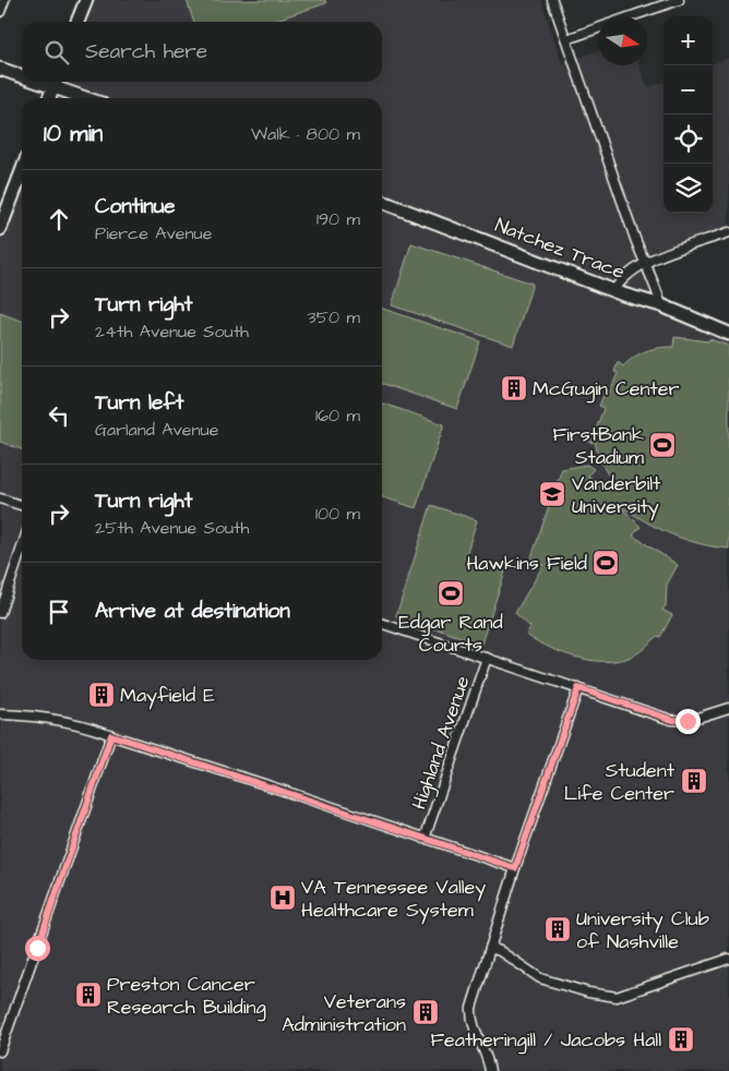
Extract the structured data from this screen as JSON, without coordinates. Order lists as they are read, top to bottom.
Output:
{
  "streets": {
    "main road": ["Natchez Trace"],
    "street": ["Highland Avenue"]
  },
  "places": {
    "building": [
      "McGugin Center",
      "Mayfield E",
      "Student Life Center",
      "University Club of Nashville",
      "Preston Cancer Research Building",
      "Veterans Administration",
      "Featheringill / Jacobs Hall"
    ],
    "sports": ["FirstBank Stadium", "Hawkins Field", "Edgar Rand Courts"],
    "school or university": ["Vanderbilt University"],
    "hospital": ["VA Tennessee Valley Healthcare System"]
  },
  "north": "right",
  "page": {
    "map_buttons": ["+", "−"],
    "search": "Search here",
    "heading": ["10 min", "Walk · 800 m"],
    "list": [
      ["Continue", "Pierce Avenue", "190 m"],
      ["Turn right", "24th Avenue South", "350 m"],
      ["Turn left", "Garland Avenue", "160 m"],
      ["Turn right", "25th Avenue South", "100 m"],
      "Arrive at destination"
    ]
  }
}
